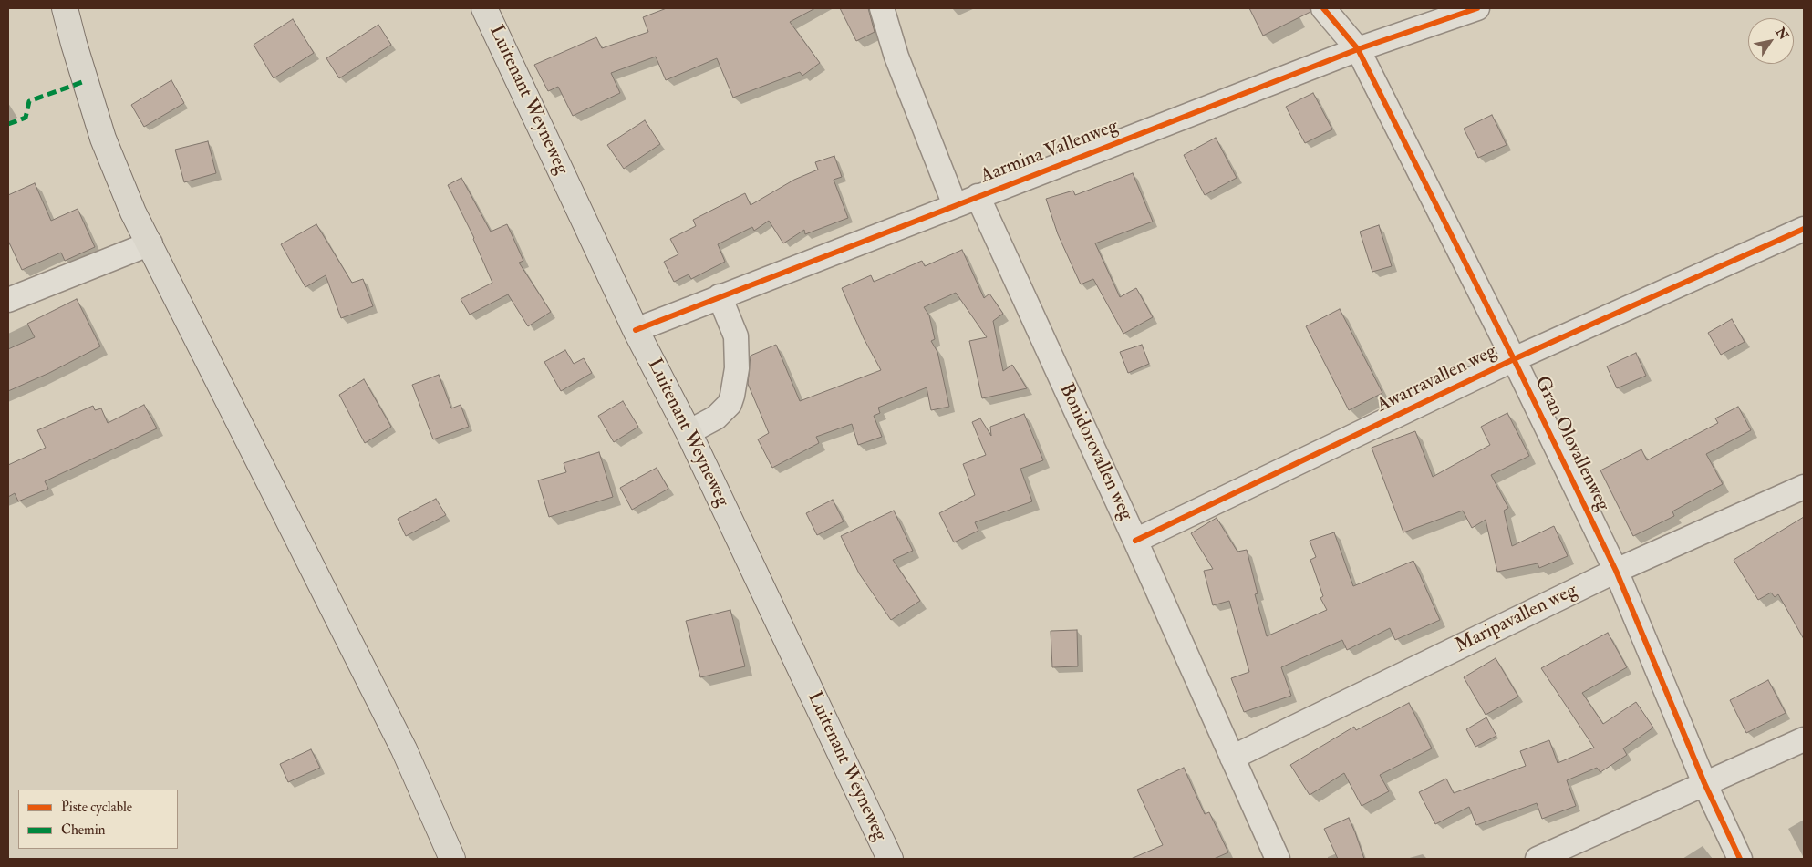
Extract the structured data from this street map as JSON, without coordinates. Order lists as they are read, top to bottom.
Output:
{
  "streets": {
    "main road": ["Luitenant Weyneweg"],
    "street": [
      "Aarmina Vallenweg",
      "Awarravallen weg",
      "Gran Olovallenweg",
      "Bonidorovallen weg",
      "Maripavallen weg"
    ]
  },
  "crossings": [
    ["Luitenant Weyneweg", "Aarmina Vallenweg"],
    ["Aarmina Vallenweg", "Gran Olovallenweg"],
    ["Aarmina Vallenweg", "Bonidorovallen weg"],
    ["Awarravallen weg", "Gran Olovallenweg"],
    ["Awarravallen weg", "Bonidorovallen weg"],
    ["Gran Olovallenweg", "Maripavallen weg"],
    ["Bonidorovallen weg", "Maripavallen weg"]
  ],
  "legend": ["Piste cyclable", "Chemin"],
  "north": "top right"
}
